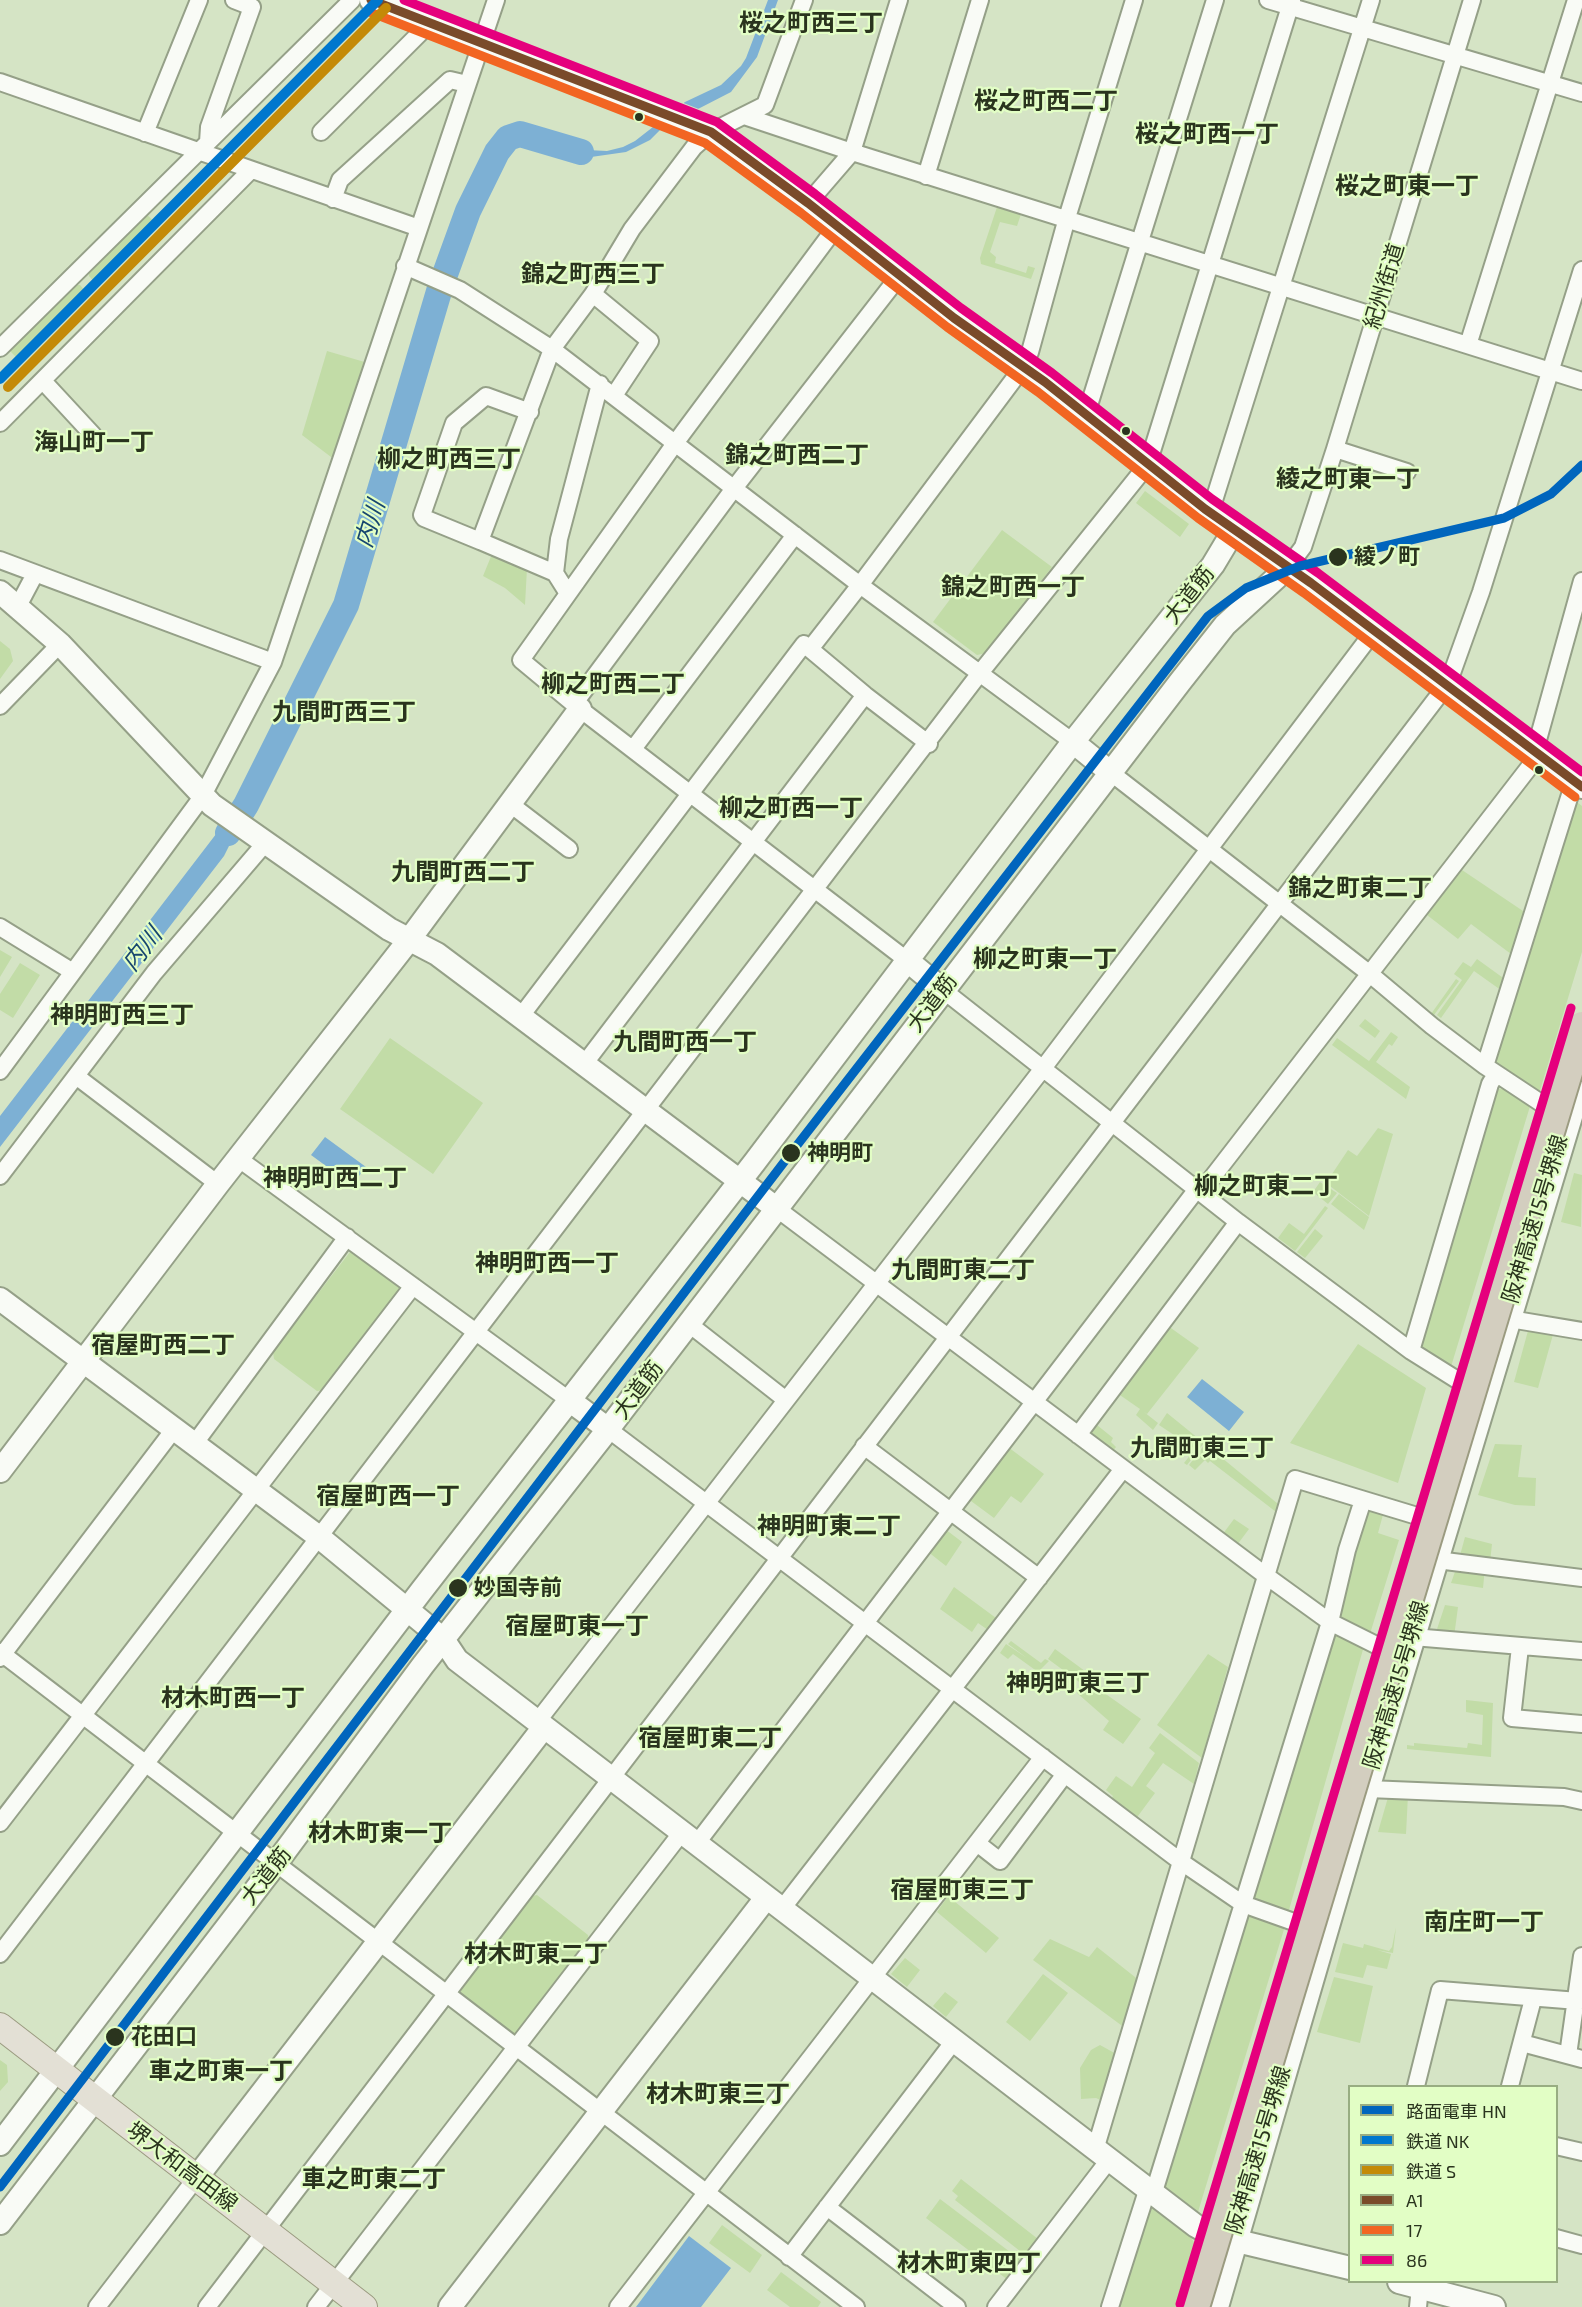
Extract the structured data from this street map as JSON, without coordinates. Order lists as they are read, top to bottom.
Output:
{
  "streets": {
    "highway": ["阪神高速15号堺線"],
    "main road": ["堺大和高田線"],
    "street": ["紀州街道", "大道筋"]
  },
  "crossings": [
    ["紀州街道", "大道筋"],
    ["大道筋", "堺大和高田線"]
  ],
  "districts": [
    "桜之町西三丁",
    "桜之町西二丁",
    "桜之町西一丁",
    "桜之町東一丁",
    "錦之町西三丁",
    "海山町一丁",
    "錦之町西二丁",
    "柳之町西三丁",
    "綾之町東一丁",
    "錦之町西一丁",
    "柳之町西二丁",
    "九間町西三丁",
    "柳之町西一丁",
    "九間町西二丁",
    "錦之町東二丁",
    "柳之町東一丁",
    "神明町西三丁",
    "九間町西一丁",
    "神明町西二丁",
    "柳之町東二丁",
    "神明町西一丁",
    "九間町東二丁",
    "宿屋町西二丁",
    "九間町東三丁",
    "宿屋町西一丁",
    "神明町東二丁",
    "宿屋町東一丁",
    "神明町東三丁",
    "材木町西一丁",
    "宿屋町東二丁",
    "材木町東一丁",
    "宿屋町東三丁",
    "南庄町一丁",
    "材木町東二丁",
    "車之町東一丁",
    "材木町東三丁",
    "車之町東二丁",
    "材木町東四丁"
  ],
  "water": ["内川"],
  "places": [
    "綾ノ町",
    "神明町",
    "妙国寺前",
    "花田口"
  ],
  "lines": [
    "rail line NK",
    "transit line A1",
    "transit line 86",
    "rail line S",
    "transit line 17",
    "tram line HN"
  ],
  "legend": [
    "路面電車 HN",
    "鉄道 NK",
    "鉄道 S",
    "A1",
    "17",
    "86"
  ]
}
